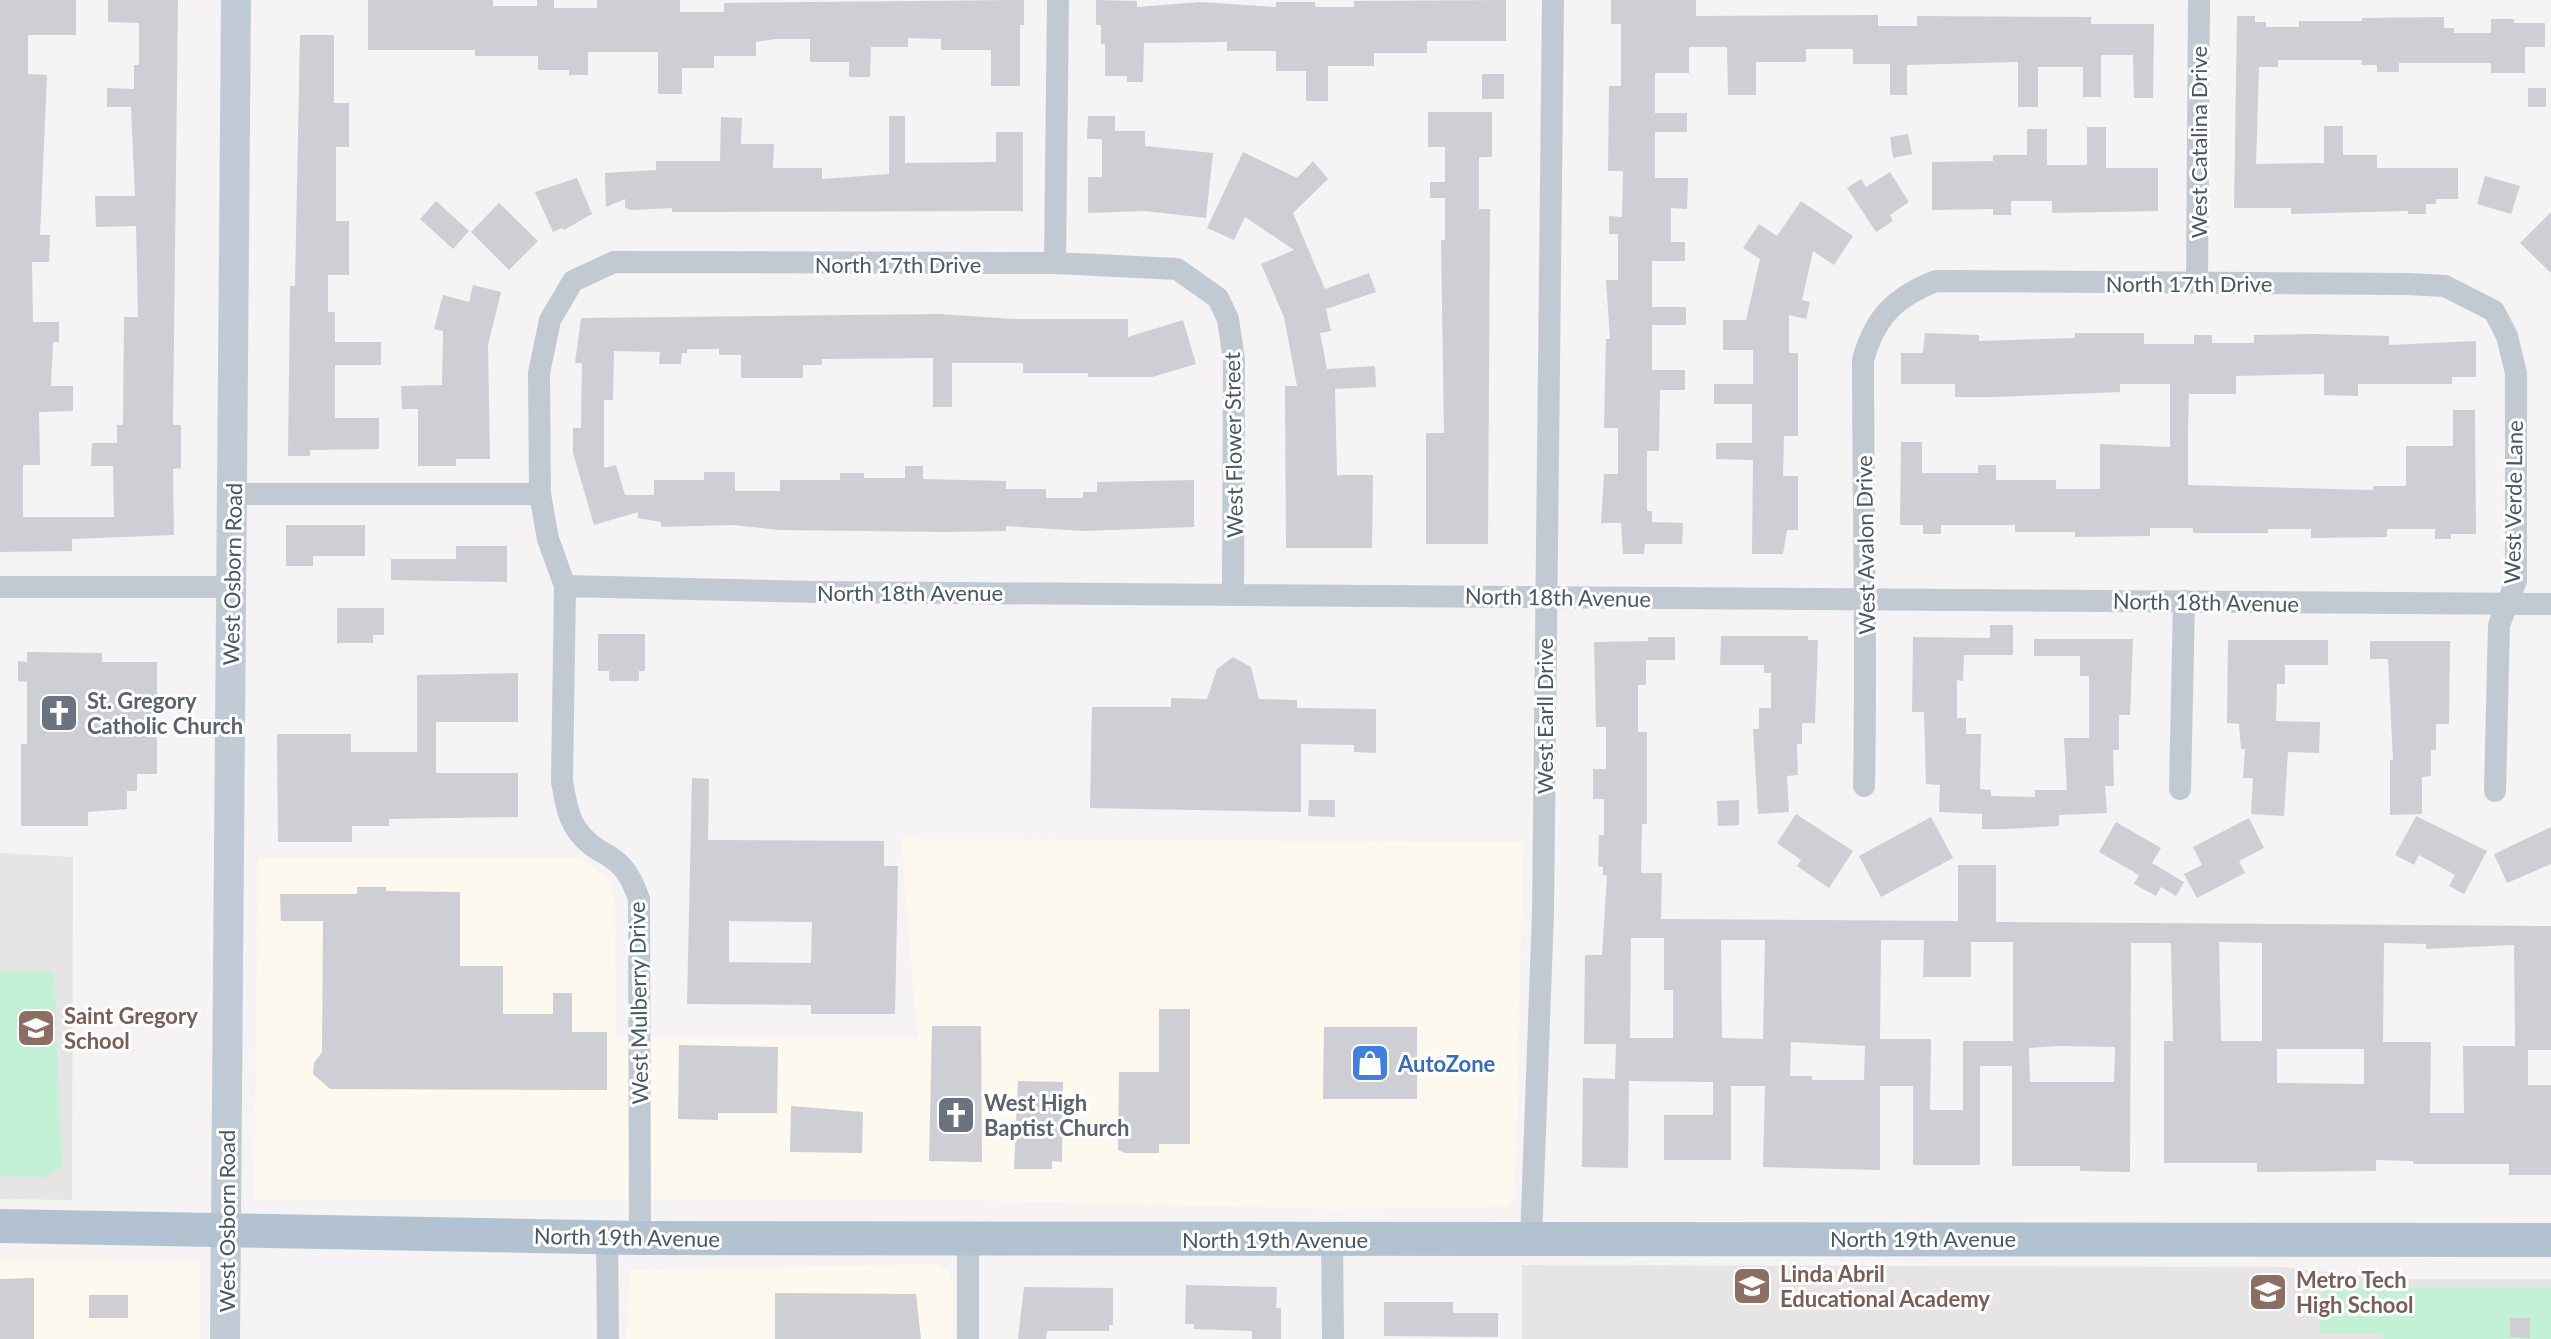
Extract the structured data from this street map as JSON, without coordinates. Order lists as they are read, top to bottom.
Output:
{
  "streets": {
    "main road": ["North 19th Avenue"],
    "street": [
      "West Catalina Drive",
      "North 17th Drive",
      "West Flower Street",
      "West Verde Lane",
      "West Avalon Drive",
      "West Osborn Road",
      "North 18th Avenue",
      "West Earll Drive",
      "West Mulberry Drive"
    ]
  },
  "crossings": [
    ["West Catalina Drive", "North 17th Drive"],
    ["North 17th Drive", "West Flower Street"],
    ["North 17th Drive", "West Verde Lane"],
    ["North 17th Drive", "West Avalon Drive"],
    ["North 17th Drive", "West Mulberry Drive"],
    ["West Flower Street", "North 18th Avenue"],
    ["West Verde Lane", "North 18th Avenue"],
    ["West Avalon Drive", "North 18th Avenue"],
    ["West Osborn Road", "North 19th Avenue"],
    ["North 18th Avenue", "West Earll Drive"],
    ["North 18th Avenue", "West Mulberry Drive"],
    ["West Earll Drive", "North 19th Avenue"],
    ["West Mulberry Drive", "North 19th Avenue"]
  ],
  "places": {
    "church": ["St. Gregory Catholic Church", "West High Baptist Church"],
    "school or university": ["Saint Gregory School", "Linda Abril Educational Academy", "Metro Tech High School"],
    "shop": ["AutoZone"]
  }
}
